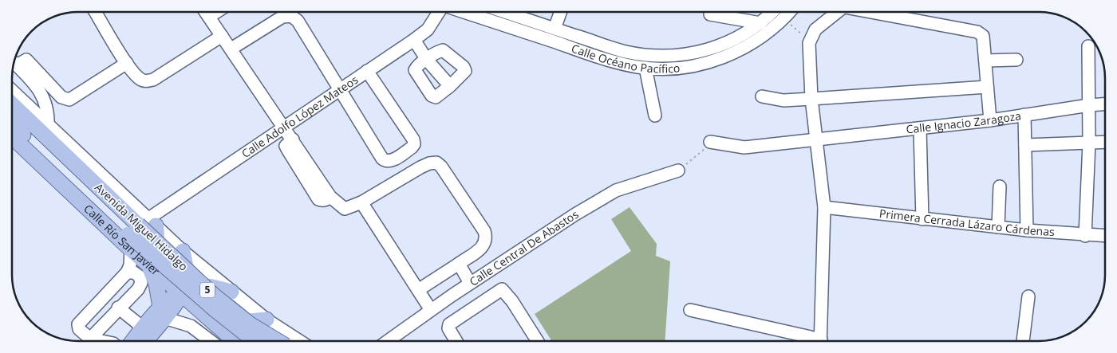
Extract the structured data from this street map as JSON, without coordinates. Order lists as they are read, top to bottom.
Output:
{
  "streets": {
    "main road": ["Avenida Miguel Hidalgo", "Calle Río San Javier", "5"],
    "street": [
      "Calle Océano Pacífico",
      "Calle Adolfo López Mateos",
      "Calle Ignacio Zaragoza",
      "Primera Cerrada Lázaro Cárdenas",
      "Calle Central De Abastos"
    ]
  },
  "crossings": [
    ["Calle Adolfo López Mateos", "Avenida Miguel Hidalgo"]
  ]
}
